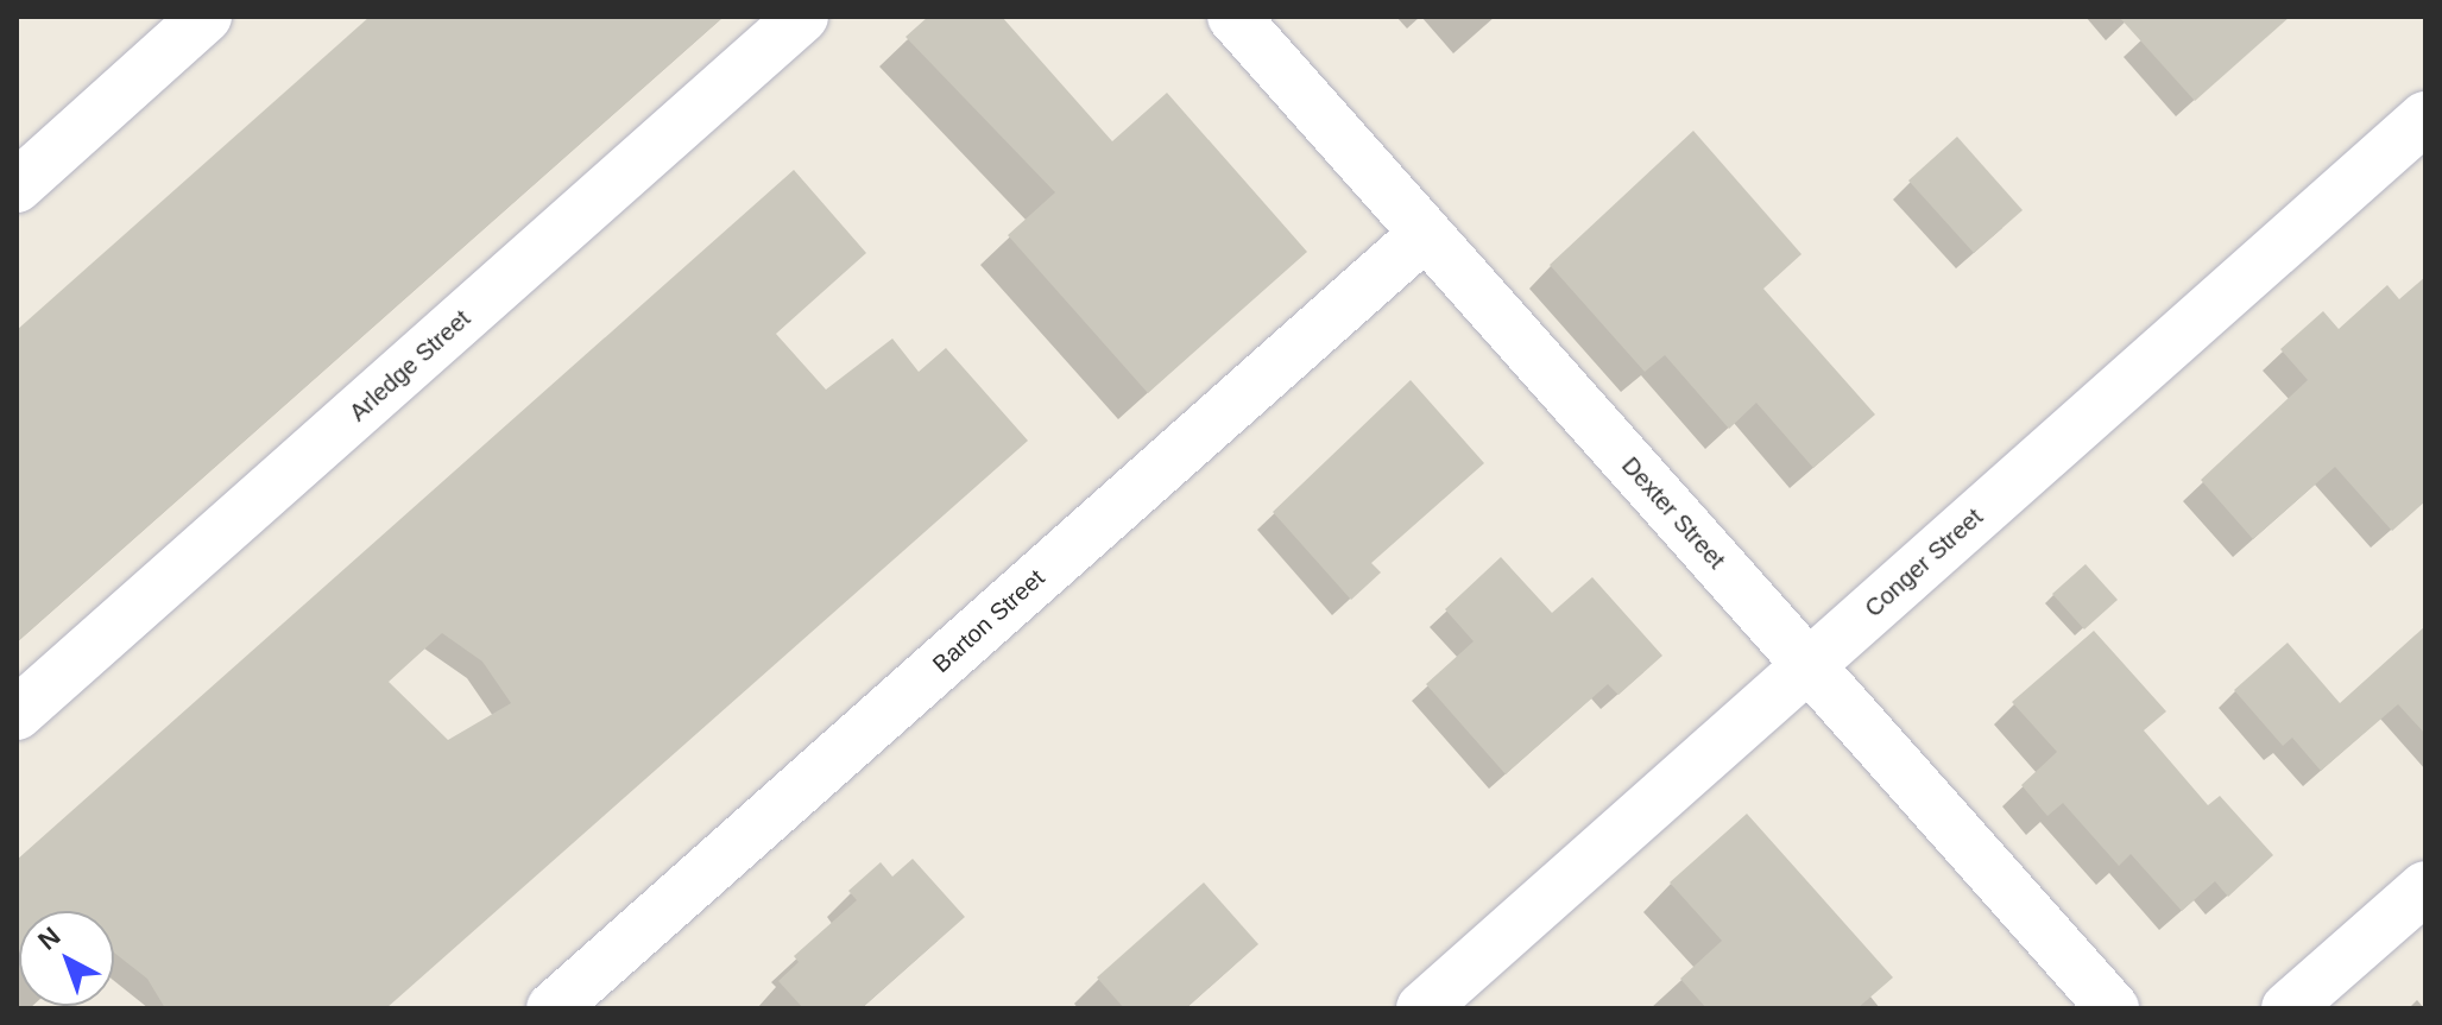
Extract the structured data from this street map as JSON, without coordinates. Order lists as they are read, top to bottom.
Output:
{
  "streets": {
    "street": [
      "Arledge Street",
      "Dexter Street",
      "Conger Street",
      "Barton Street"
    ]
  },
  "crossings": [
    ["Dexter Street", "Conger Street"],
    ["Dexter Street", "Barton Street"]
  ],
  "north": "top left"
}
